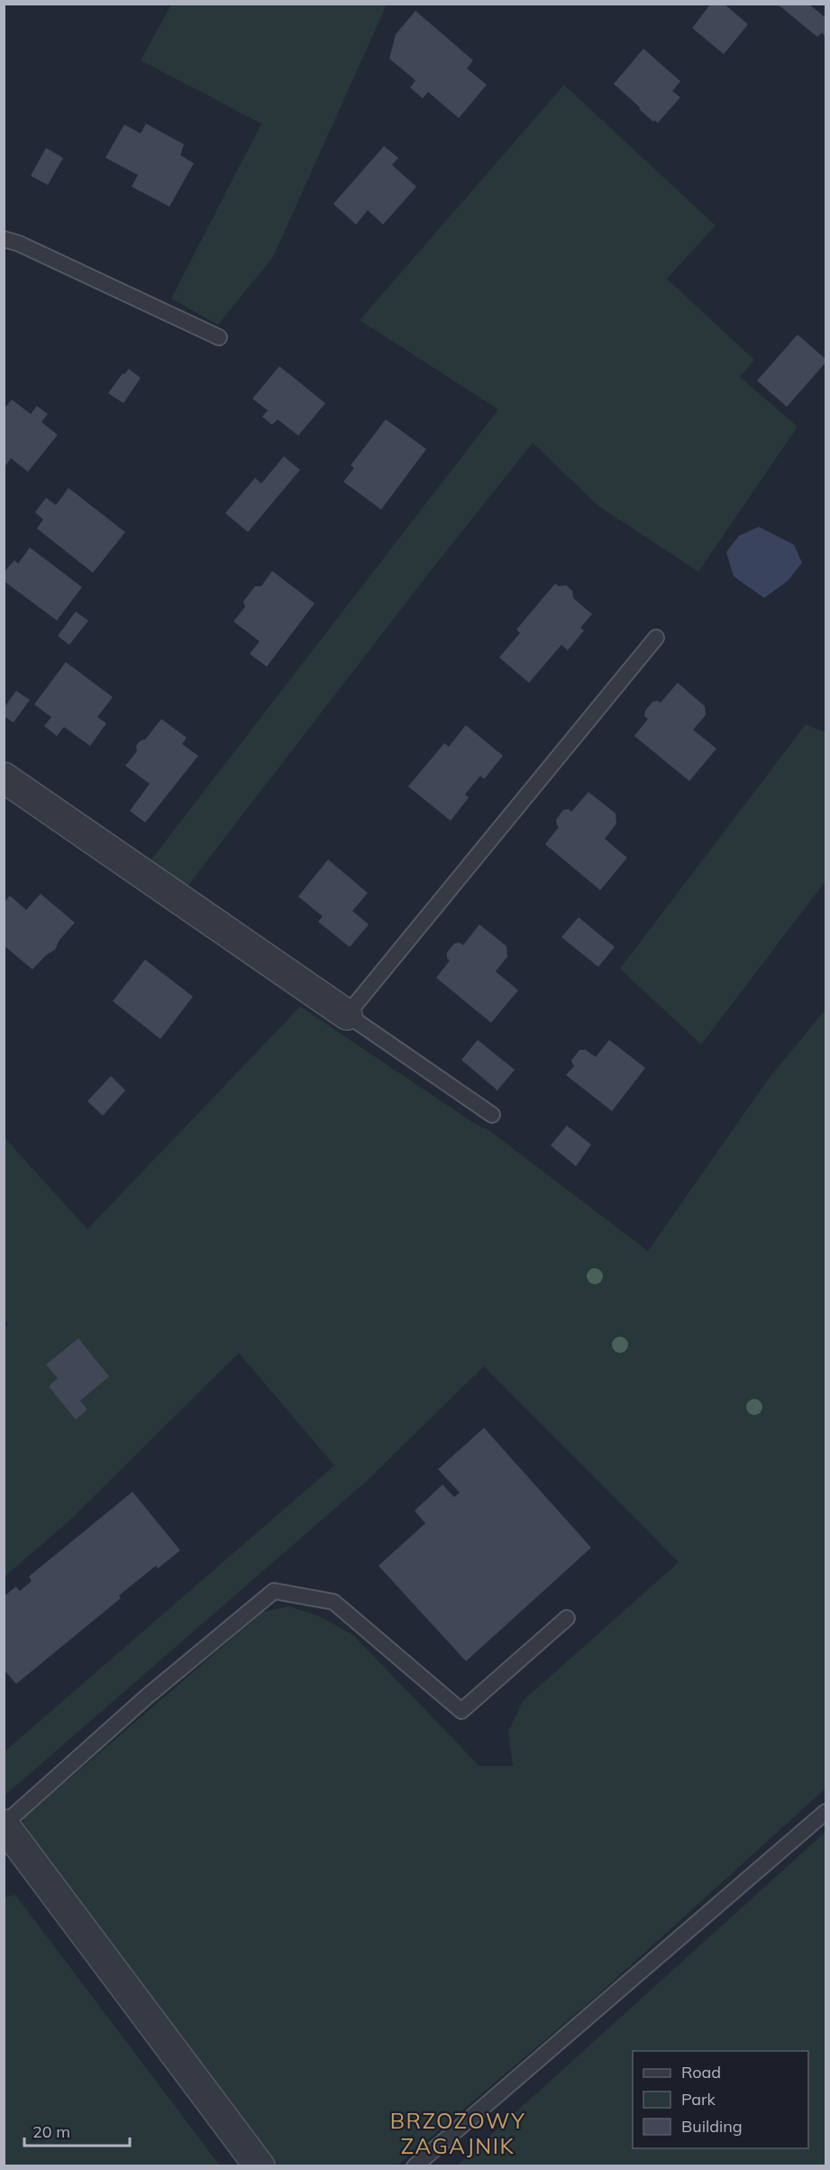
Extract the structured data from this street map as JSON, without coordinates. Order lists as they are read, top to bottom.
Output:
{
  "districts": ["BRZOZOWY ZAGAJNIK"],
  "legend": ["Road", "Park", "Building"],
  "scale_bar": "20 m"
}
